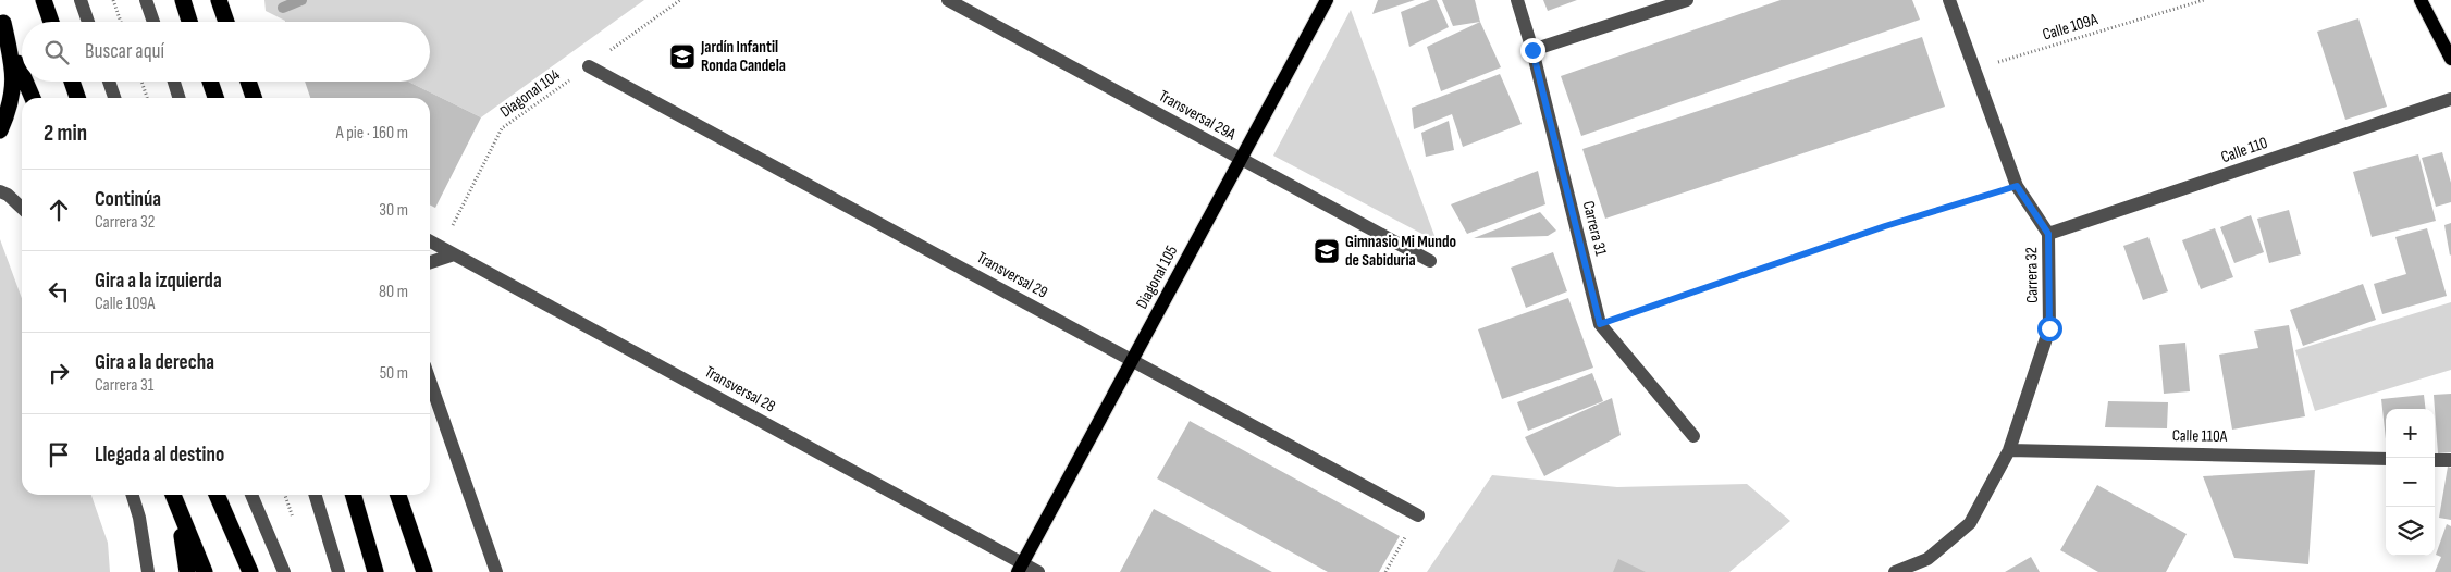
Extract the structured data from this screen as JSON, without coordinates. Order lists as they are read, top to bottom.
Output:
{
  "streets": {
    "main road": ["Diagonal 105"],
    "street": [
      "Transversal 29A",
      "Calle 110",
      "Carrera 31",
      "Transversal 29",
      "Carrera 32",
      "Transversal 28",
      "Calle 110A"
    ],
    "path": ["Calle 109A", "Diagonal 104"]
  },
  "crossings": [
    ["Calle 109A", "Carrera 32"],
    ["Diagonal 104", "Transversal 29"],
    ["Diagonal 104", "Transversal 28"],
    ["Transversal 29A", "Diagonal 105"],
    ["Calle 110", "Carrera 32"],
    ["Transversal 29", "Diagonal 105"],
    ["Carrera 32", "Calle 110A"],
    ["Diagonal 105", "Transversal 28"]
  ],
  "places": {
    "school or university": ["Jardín Infantil Ronda Candela", "Gimnasio Mi Mundo de Sabiduria"]
  },
  "page": {
    "search": "Buscar aquí",
    "heading": ["2 min", "A pie · 160 m"],
    "list": [
      ["Continúa", "Carrera 32", "30 m"],
      ["Gira a la izquierda", "Calle 109A", "80 m"],
      ["Gira a la derecha", "Carrera 31", "50 m"],
      "Llegada al destino"
    ],
    "map_buttons": ["+", "−"]
  }
}
